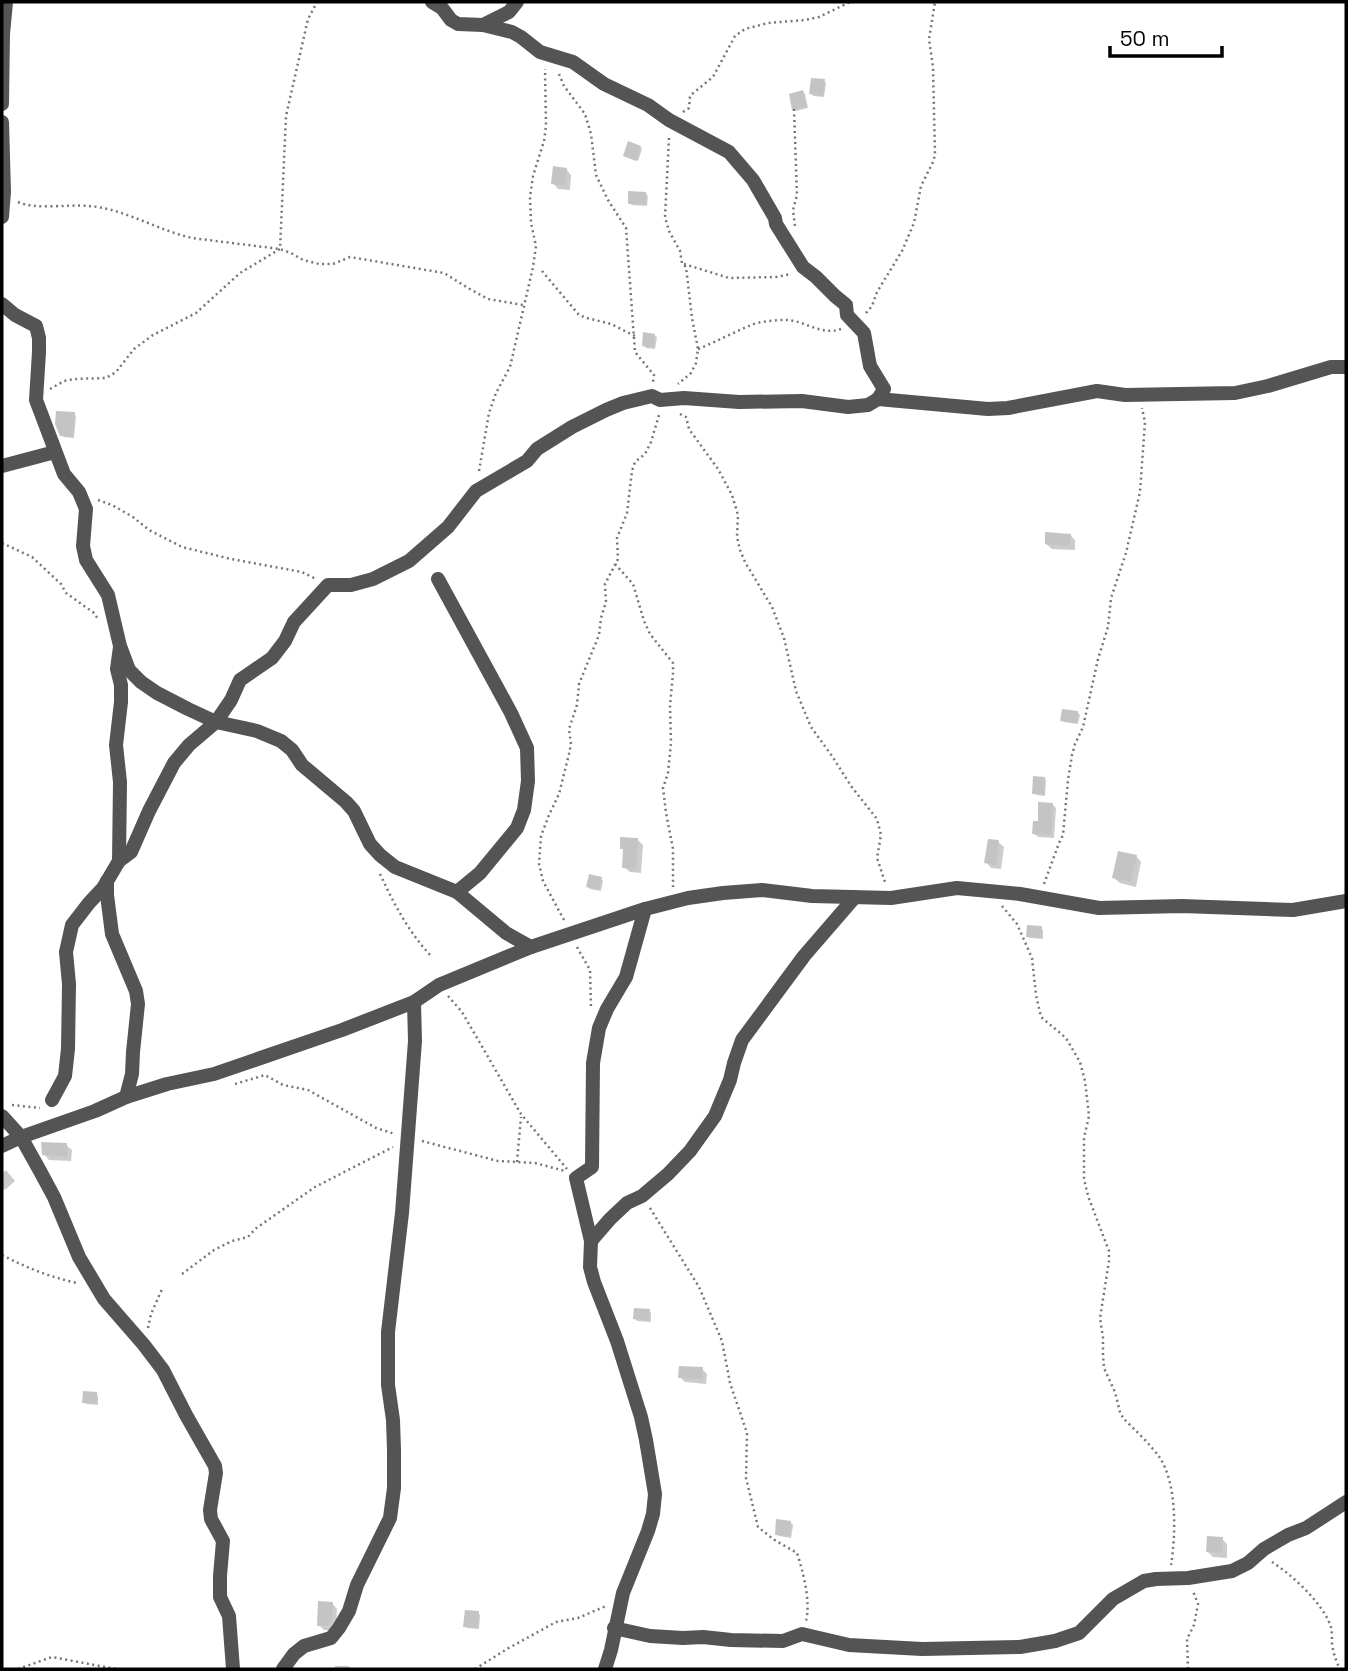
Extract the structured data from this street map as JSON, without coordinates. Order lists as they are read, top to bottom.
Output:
{
  "scale_bar": "50 m"
}
